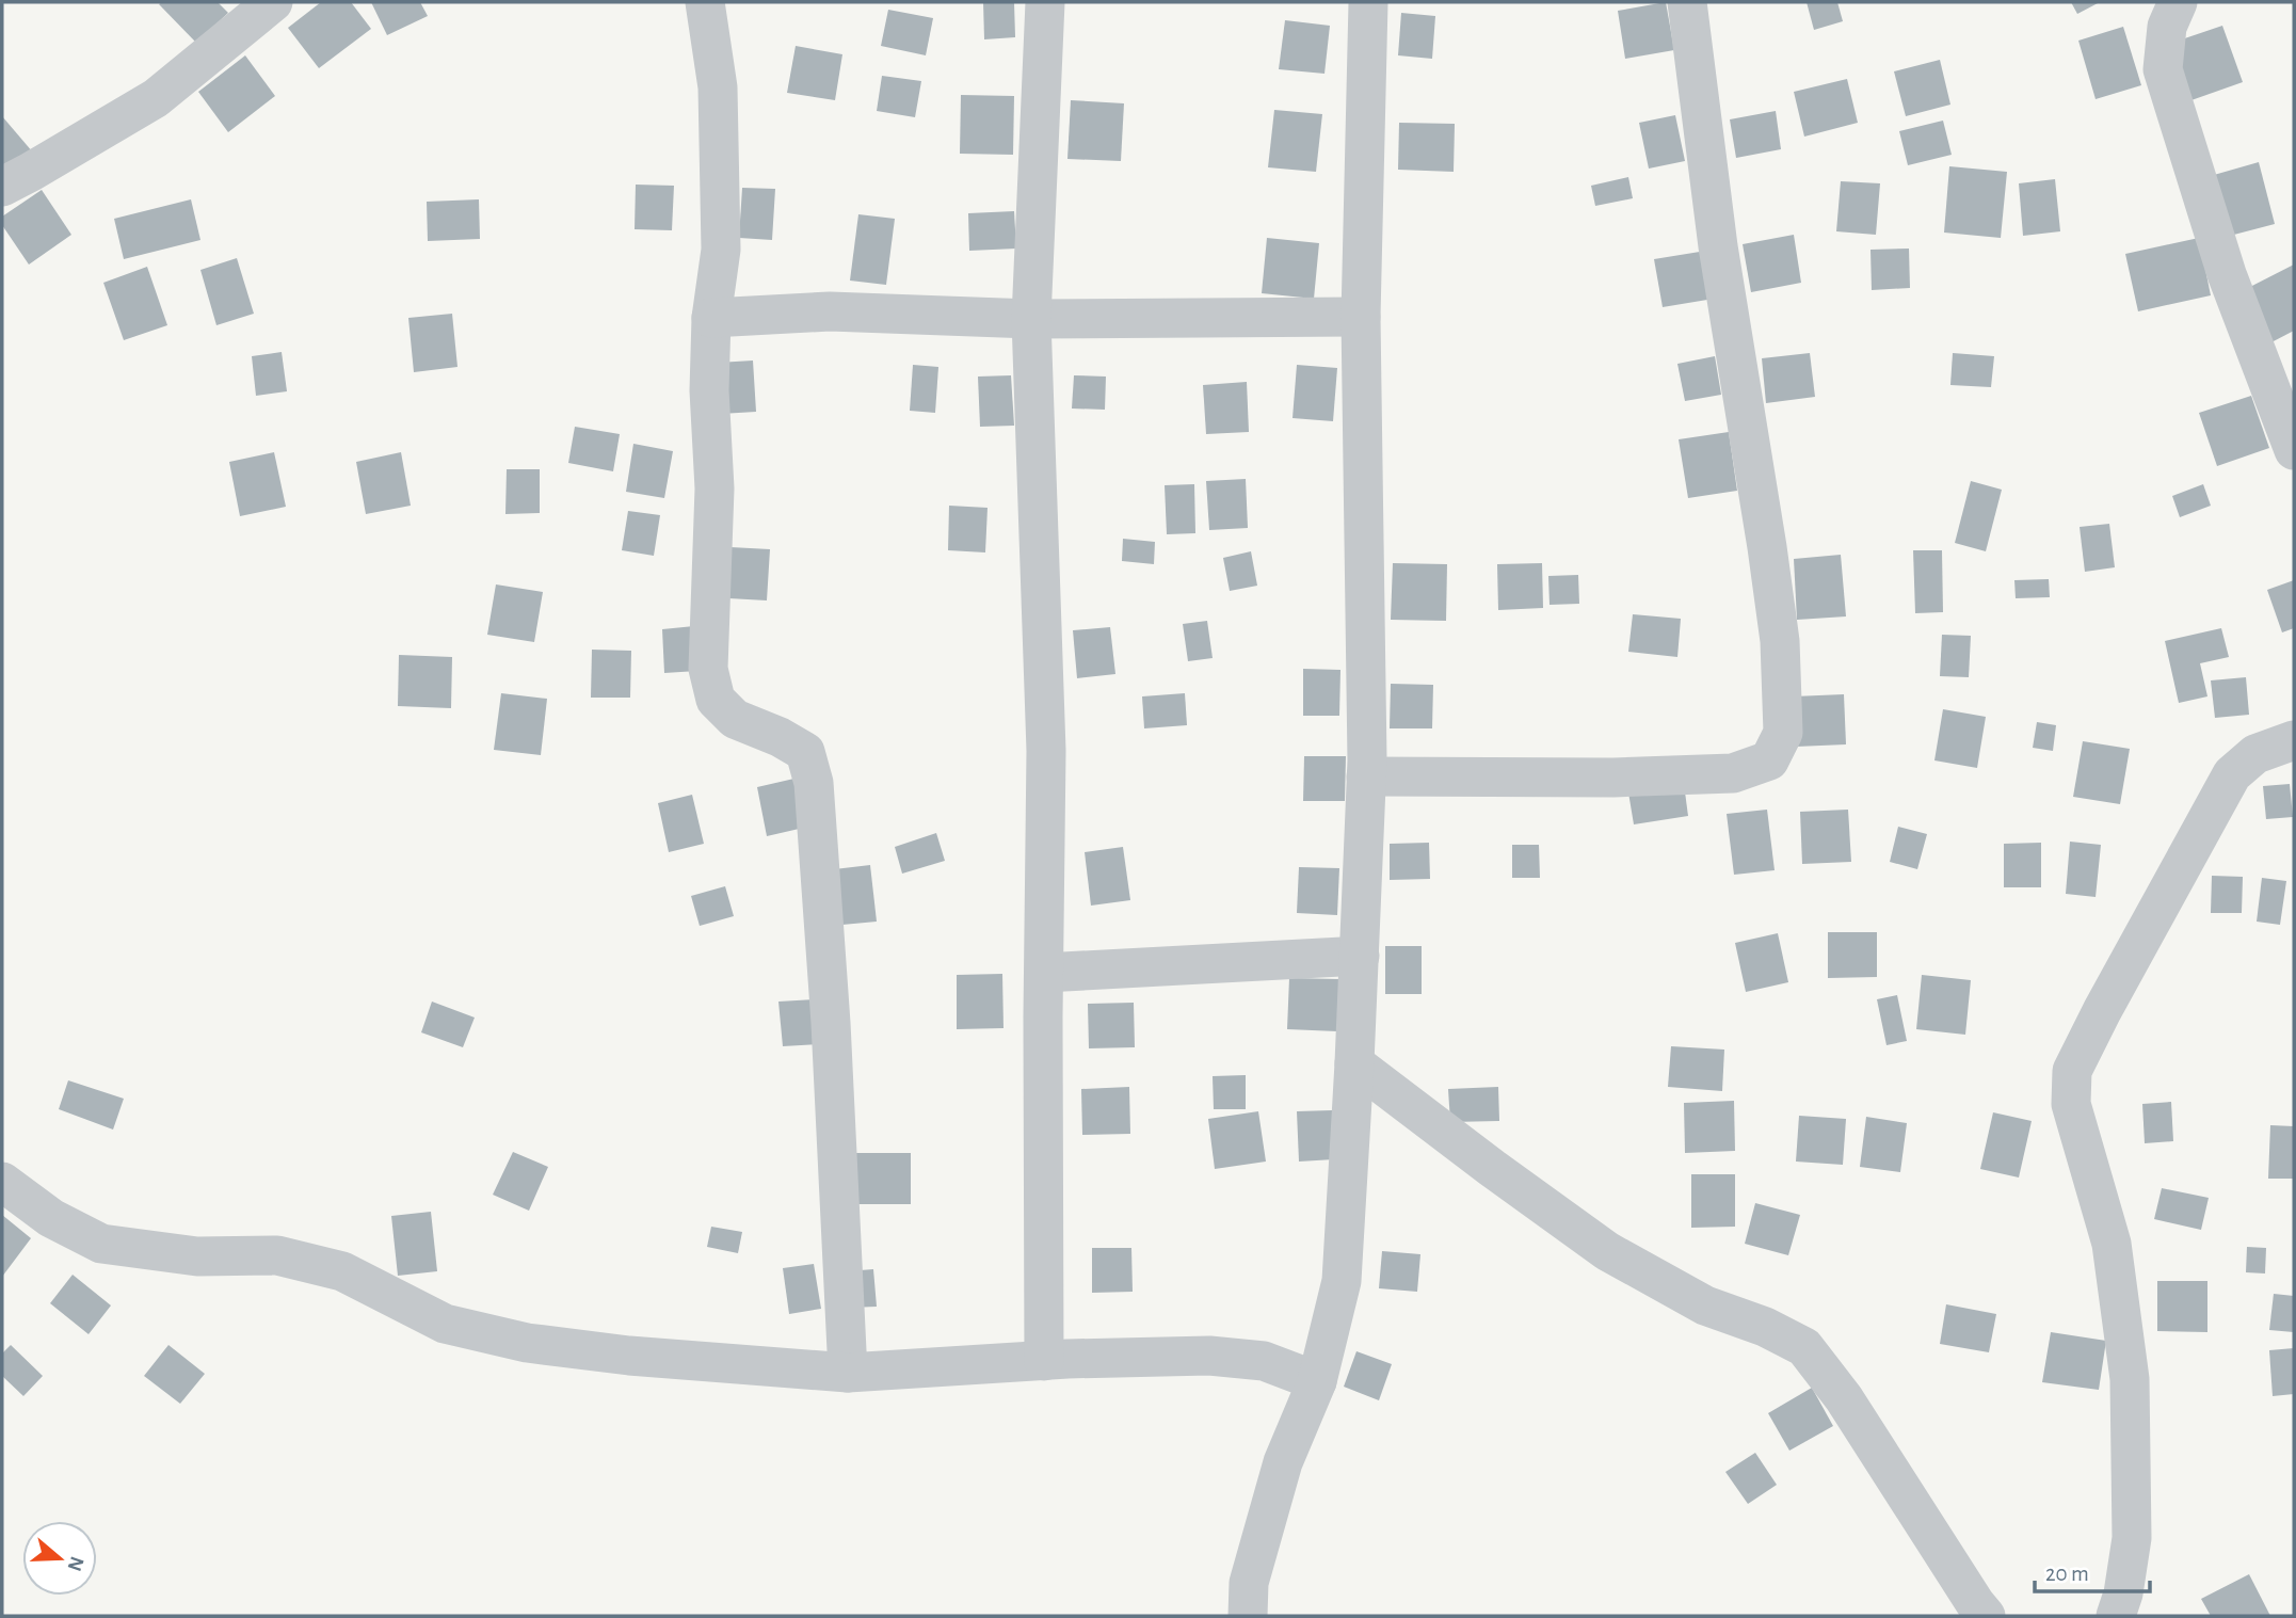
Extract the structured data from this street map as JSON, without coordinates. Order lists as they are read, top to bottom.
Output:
{
  "scale_bar": "20 m",
  "north": "right"
}
